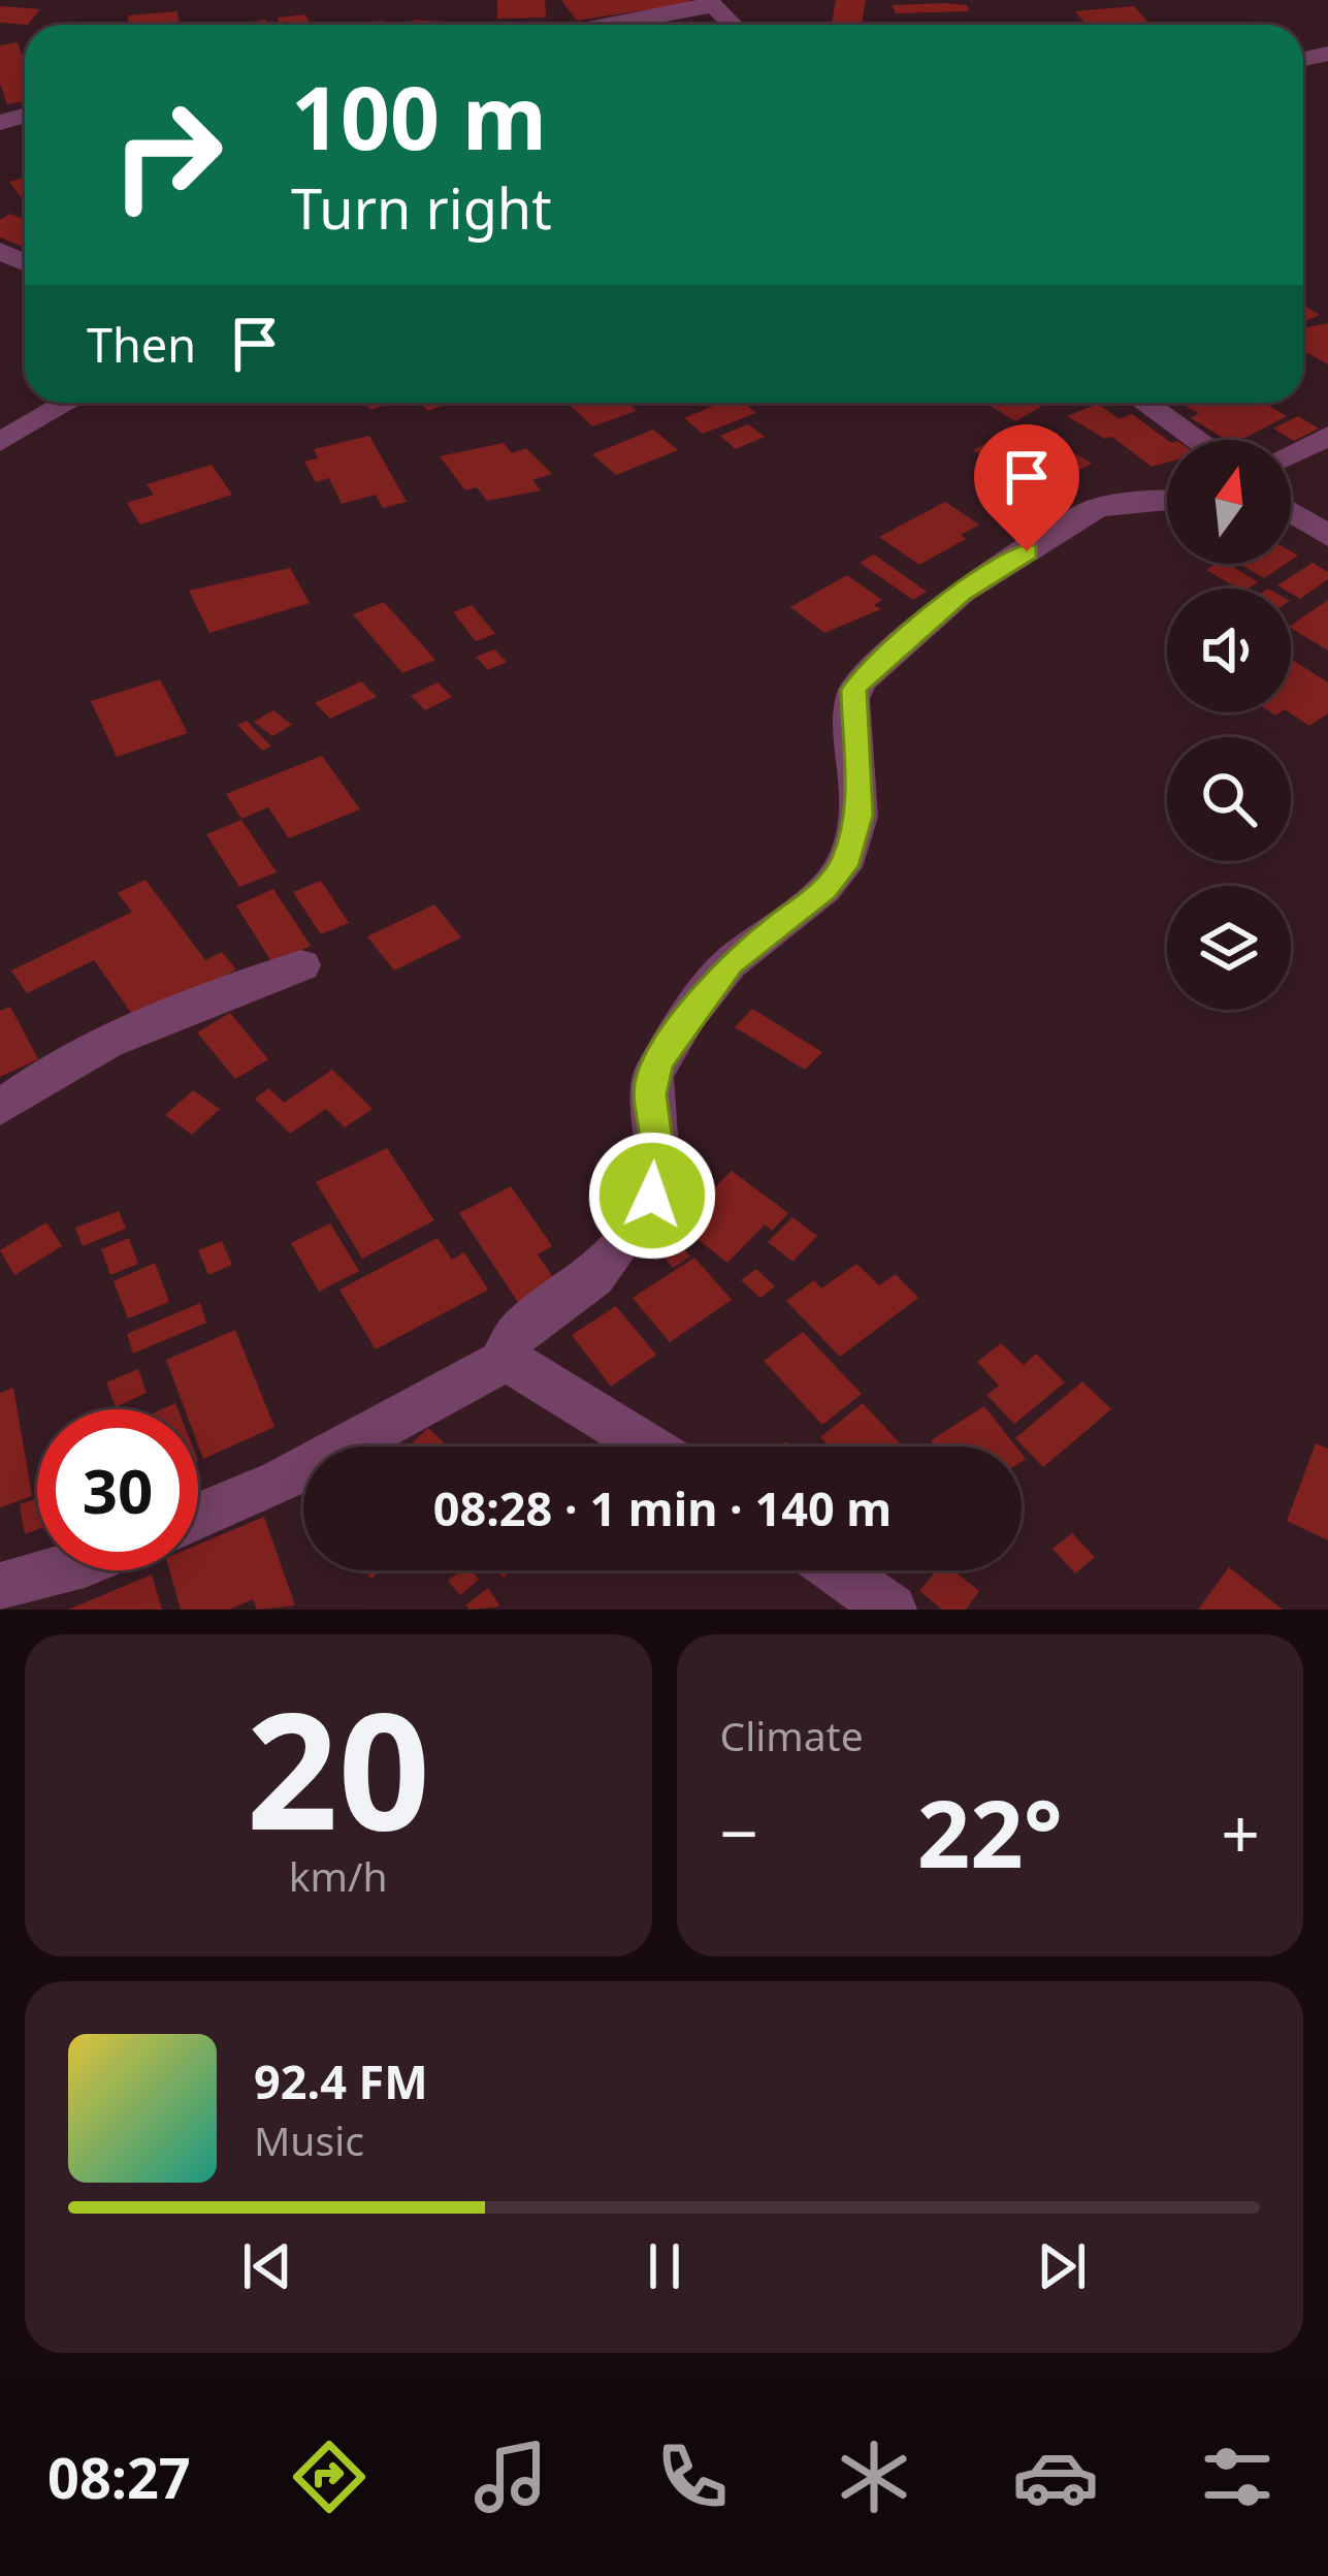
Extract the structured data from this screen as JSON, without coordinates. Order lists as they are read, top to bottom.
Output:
{
  "north": "top",
  "page": {
    "turn": ["100 m", "Turn right"],
    "then": "Then",
    "limit": "30",
    "trip": "08:28 · 1 min · 140 m",
    "tile": [
      ["20", "km/h"],
      "Climate"
    ],
    "heat": ["−", "22°", "+"],
    "song": ["92.4 FM", "Music"],
    "tabs": "08:27"
  }
}
